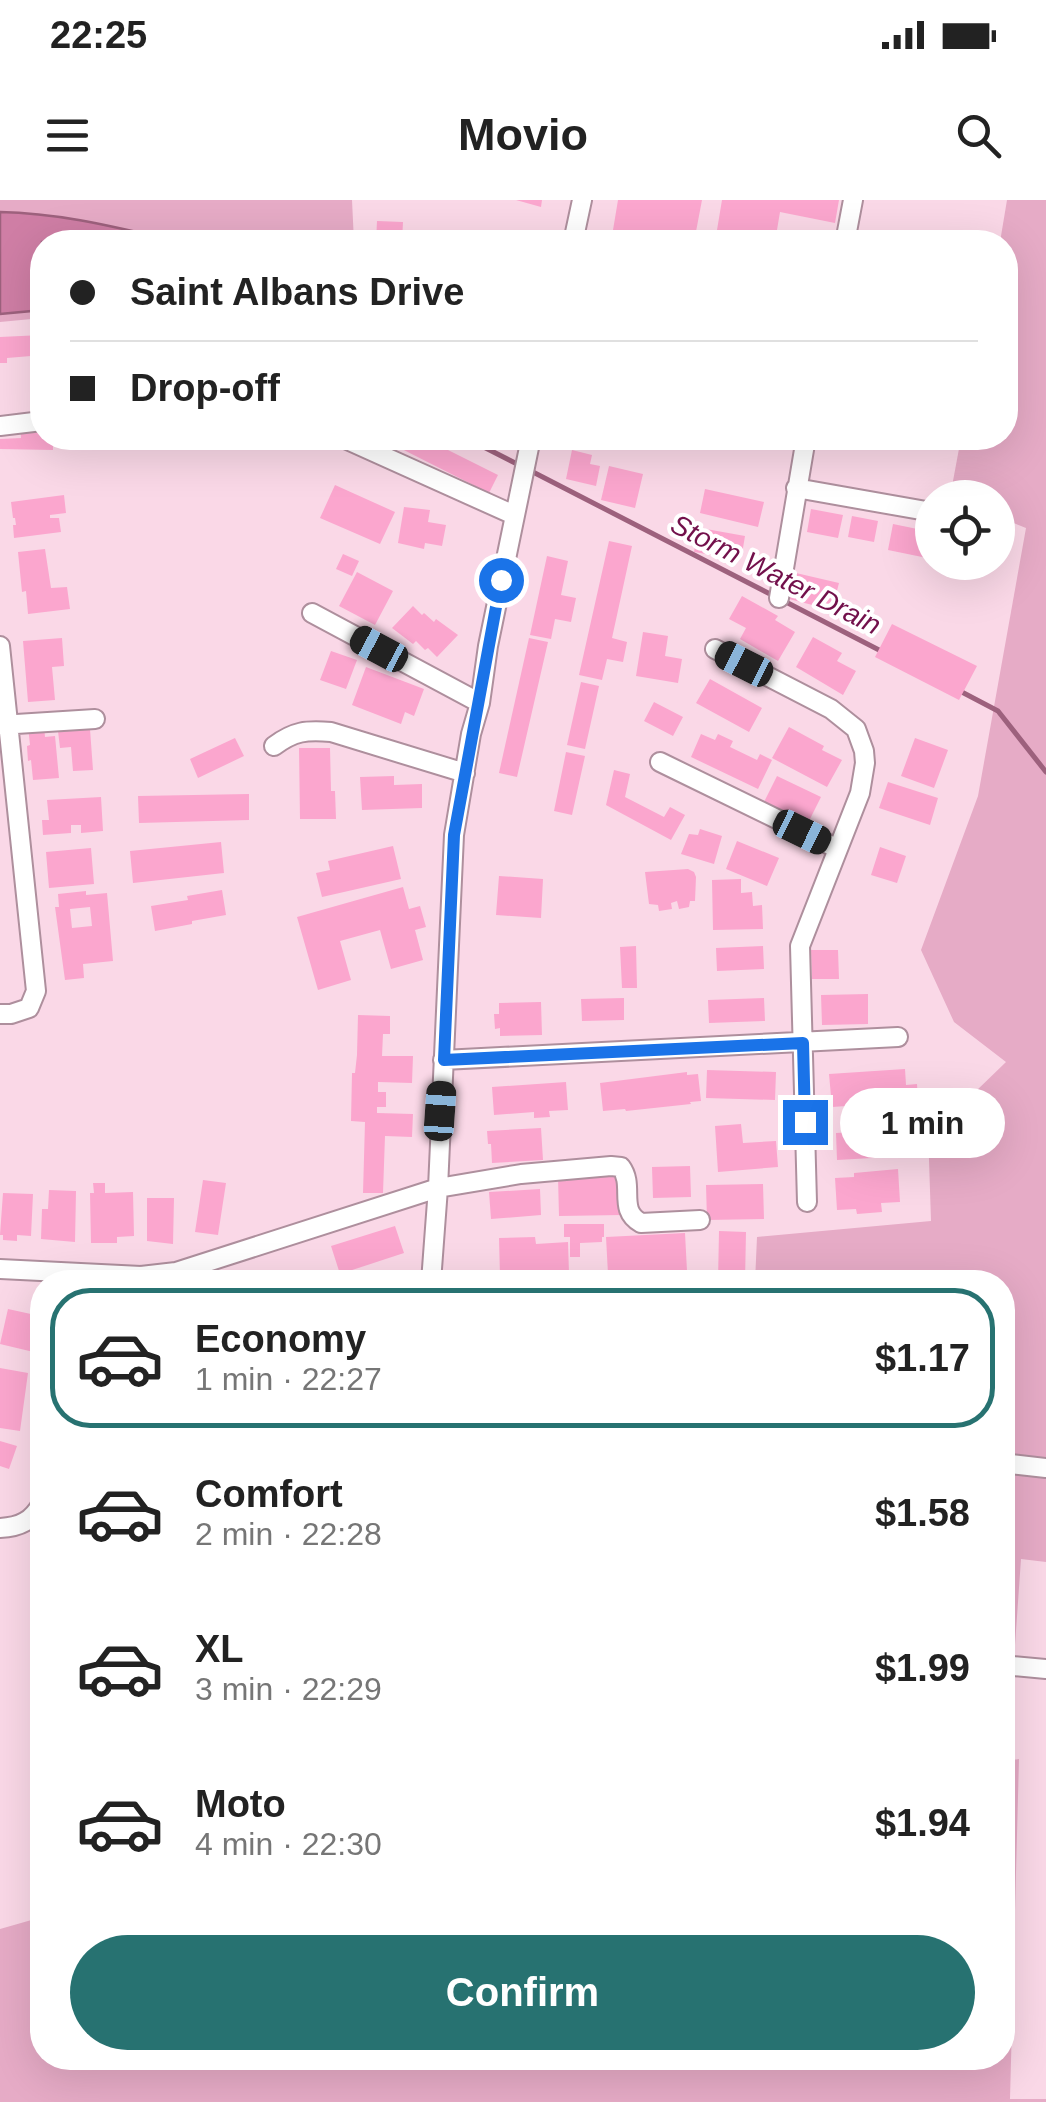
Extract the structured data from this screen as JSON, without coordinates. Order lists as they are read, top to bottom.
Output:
{
  "water": ["Storm Water Drain"],
  "page": {
    "status": "22:25",
    "header": "Movio",
    "banner": ["Saint Albans Drive", "Drop-off"],
    "bubble": "1 min",
    "list": [
      {
        "name": "Economy",
        "note": "1 min · 22:27",
        "value": "$1.17"
      },
      {
        "name": "Comfort",
        "note": "2 min · 22:28",
        "value": "$1.58"
      },
      {
        "name": "XL",
        "note": "3 min · 22:29",
        "value": "$1.99"
      },
      {
        "name": "Moto",
        "note": "4 min · 22:30",
        "value": "$1.94"
      }
    ],
    "buttons": "Confirm"
  }
}
